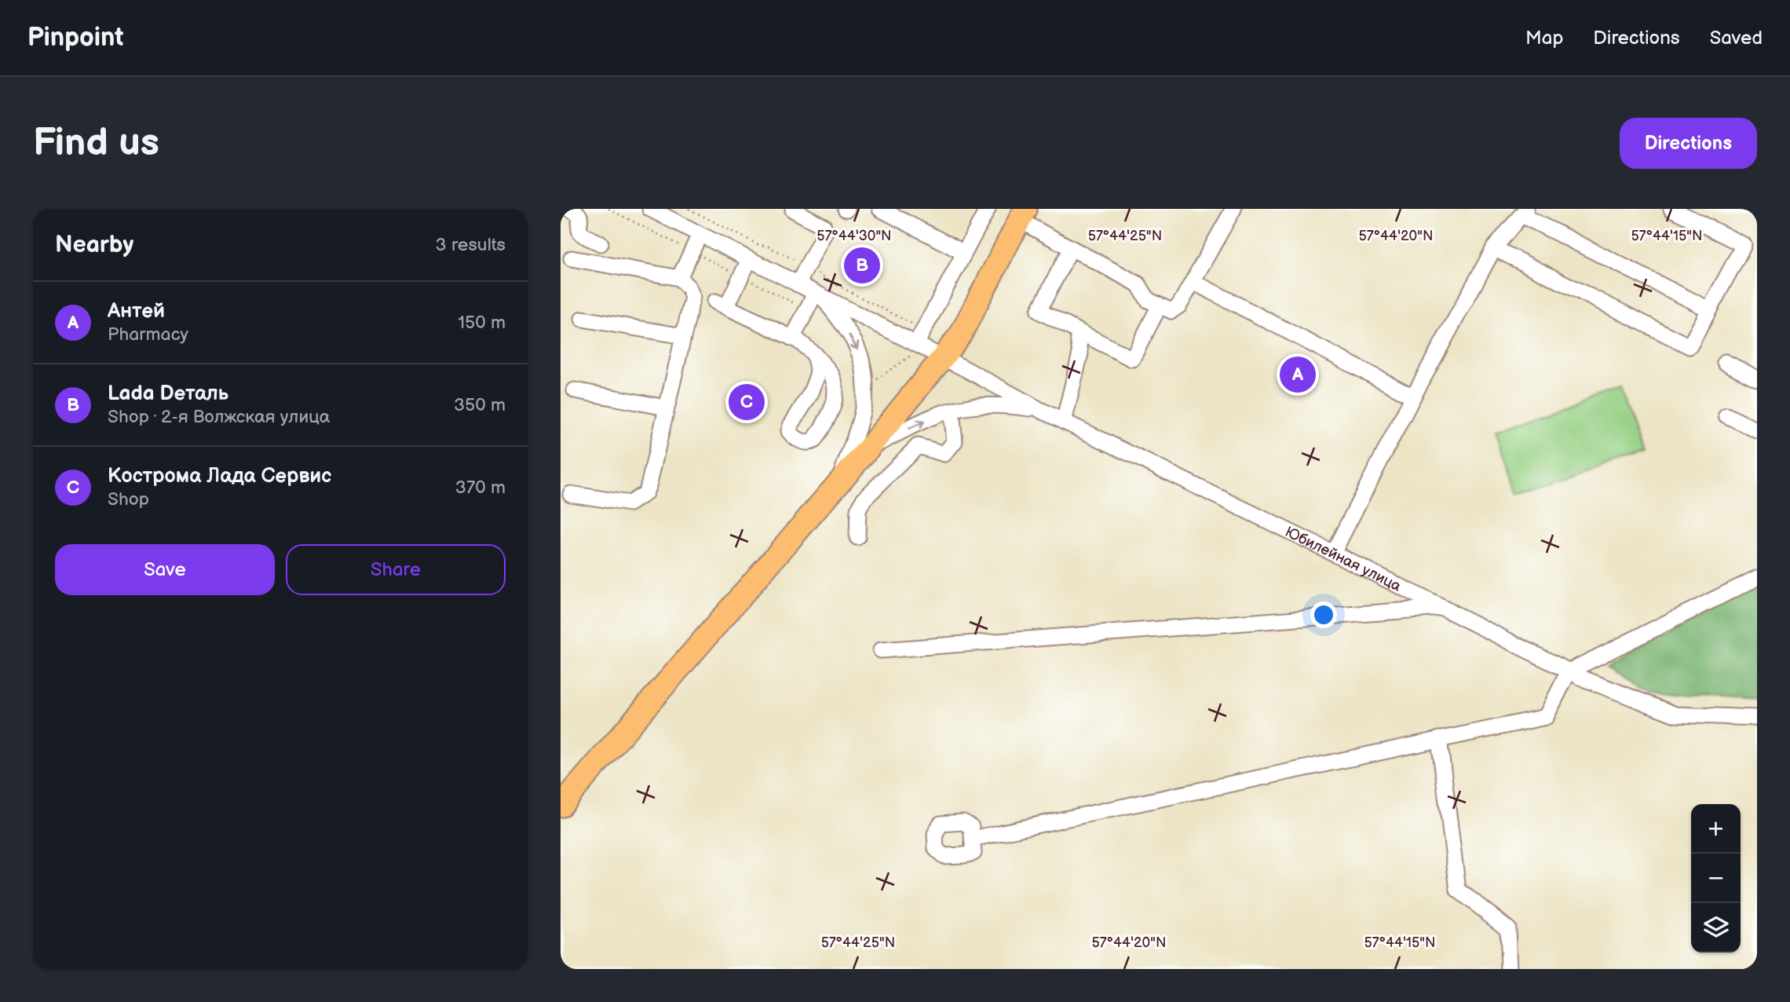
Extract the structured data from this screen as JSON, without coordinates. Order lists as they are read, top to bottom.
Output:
{
  "streets": {
    "street": ["Юбилейная улица"]
  },
  "page": {
    "header": "Pinpoint",
    "nav": ["Map", "Directions", "Saved"],
    "buttons": [
      "Directions",
      ["Save", "Share"]
    ],
    "title": "Find us",
    "heading": ["Nearby", "3 results"],
    "pins": ["B", "A", "C"],
    "list": [
      {
        "mark": "A",
        "name": "Антей",
        "note": "Pharmacy",
        "value": "150 m"
      },
      {
        "mark": "B",
        "name": "Lada Dеталь",
        "note": "Shop · 2-я Волжская улица",
        "value": "350 m"
      },
      {
        "mark": "C",
        "name": "Кострома Лада Сервис",
        "note": "Shop",
        "value": "370 m"
      }
    ],
    "map_buttons": ["+", "−"]
  },
  "coordinates": [
    "57°44'30\"N",
    "57°44'25\"N",
    "57°44'20\"N",
    "57°44'15\"N"
  ]
}
